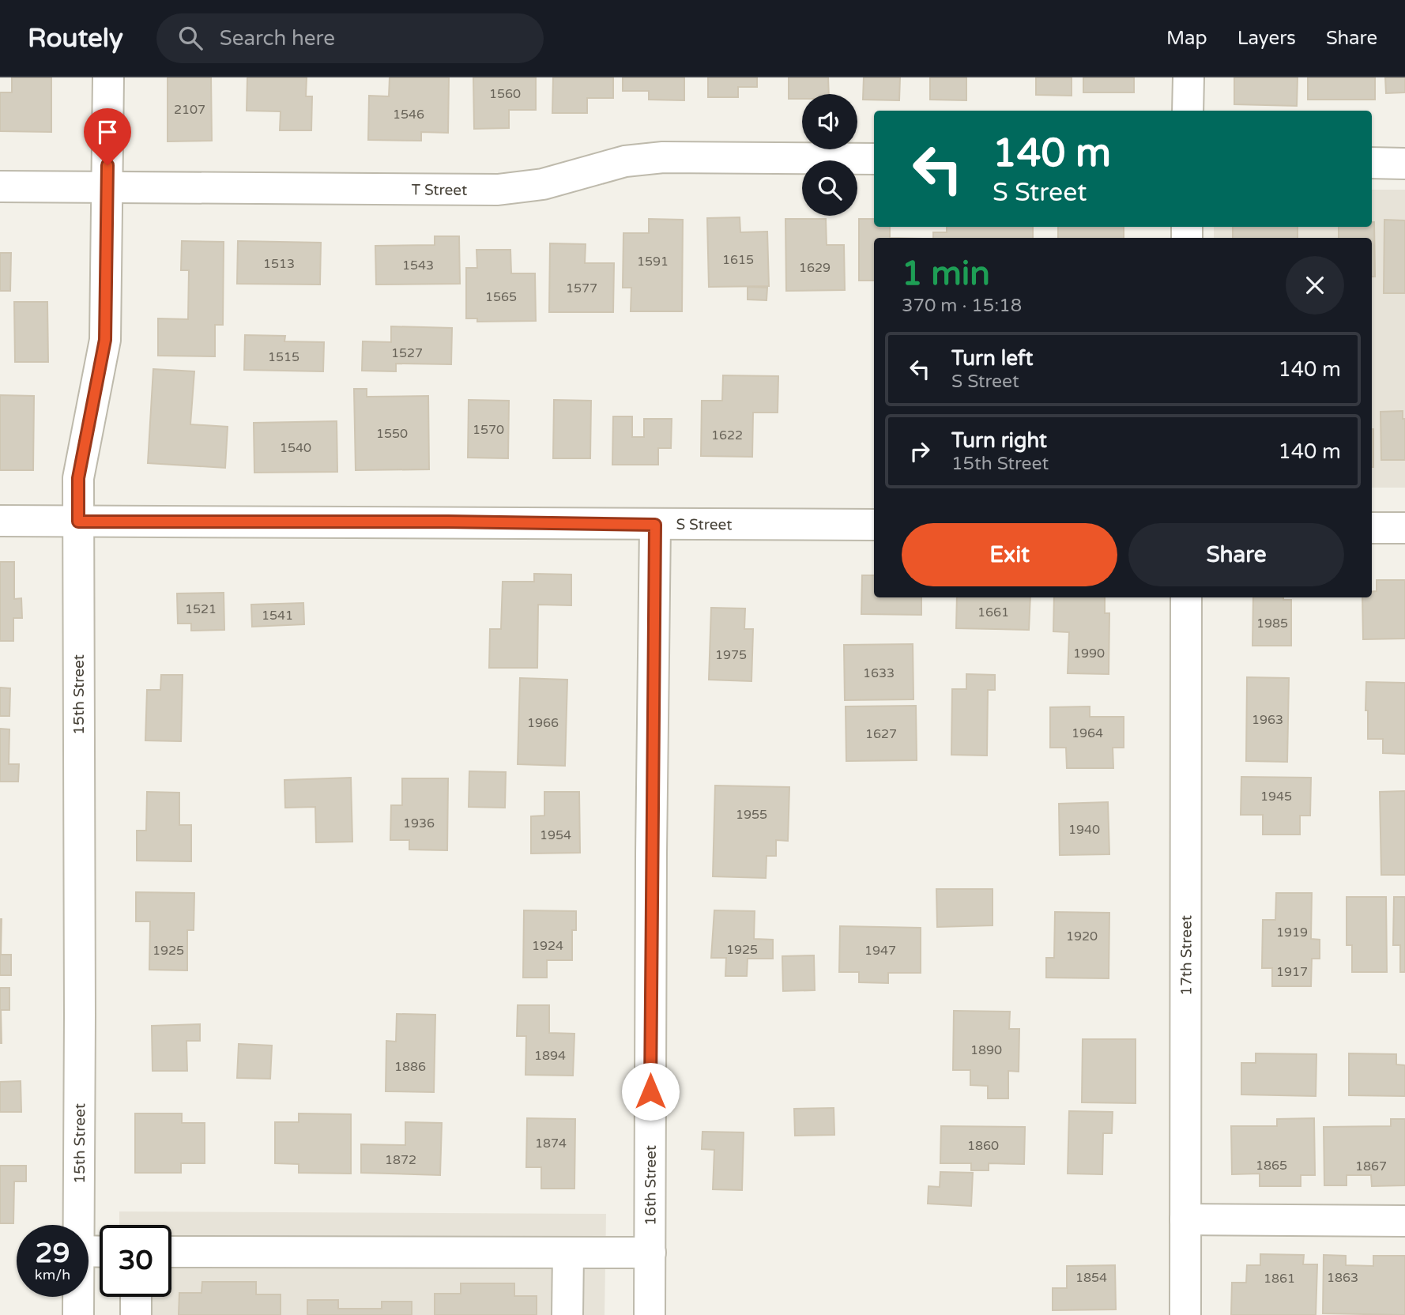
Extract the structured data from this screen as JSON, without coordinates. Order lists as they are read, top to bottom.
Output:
{
  "streets": {
    "street": [
      "T Street",
      "S Street",
      "15th Street",
      "17th Street",
      "16th Street"
    ]
  },
  "crossings": [
    ["T Street", "15th Street"],
    ["S Street", "15th Street"],
    ["S Street", "16th Street"]
  ],
  "house_numbers": [
    "1560",
    "2107",
    "1546",
    "1615",
    "1591",
    "1513",
    "1543",
    "1629",
    "1577",
    "1565",
    "1527",
    "1515",
    "1570",
    "1550",
    "1622",
    "1540",
    "1521",
    "1661",
    "1541",
    "1985",
    "1990",
    "1975",
    "1633",
    "1963",
    "1966",
    "1964",
    "1627",
    "1945",
    "1955",
    "1936",
    "1940",
    "1954",
    "1919",
    "1920",
    "1924",
    "1925",
    "1925",
    "1947",
    "1917",
    "1890",
    "1894",
    "1886",
    "1874",
    "1860",
    "1872",
    "1865",
    "1867",
    "1854",
    "1863",
    "1861"
  ],
  "page": {
    "header": "Routely",
    "search": "Search here",
    "nav": ["Map", "Layers", "Share"],
    "turn": ["140 m", "S Street"],
    "heading": ["1 min", "370 m · 15:18"],
    "list": [
      {
        "name": "Turn left",
        "note": "S Street",
        "value": "140 m"
      },
      {
        "name": "Turn right",
        "note": "15th Street",
        "value": "140 m"
      }
    ],
    "buttons": ["Exit", "Share"],
    "speed": "29 km/h",
    "limit": "30"
  }
}
